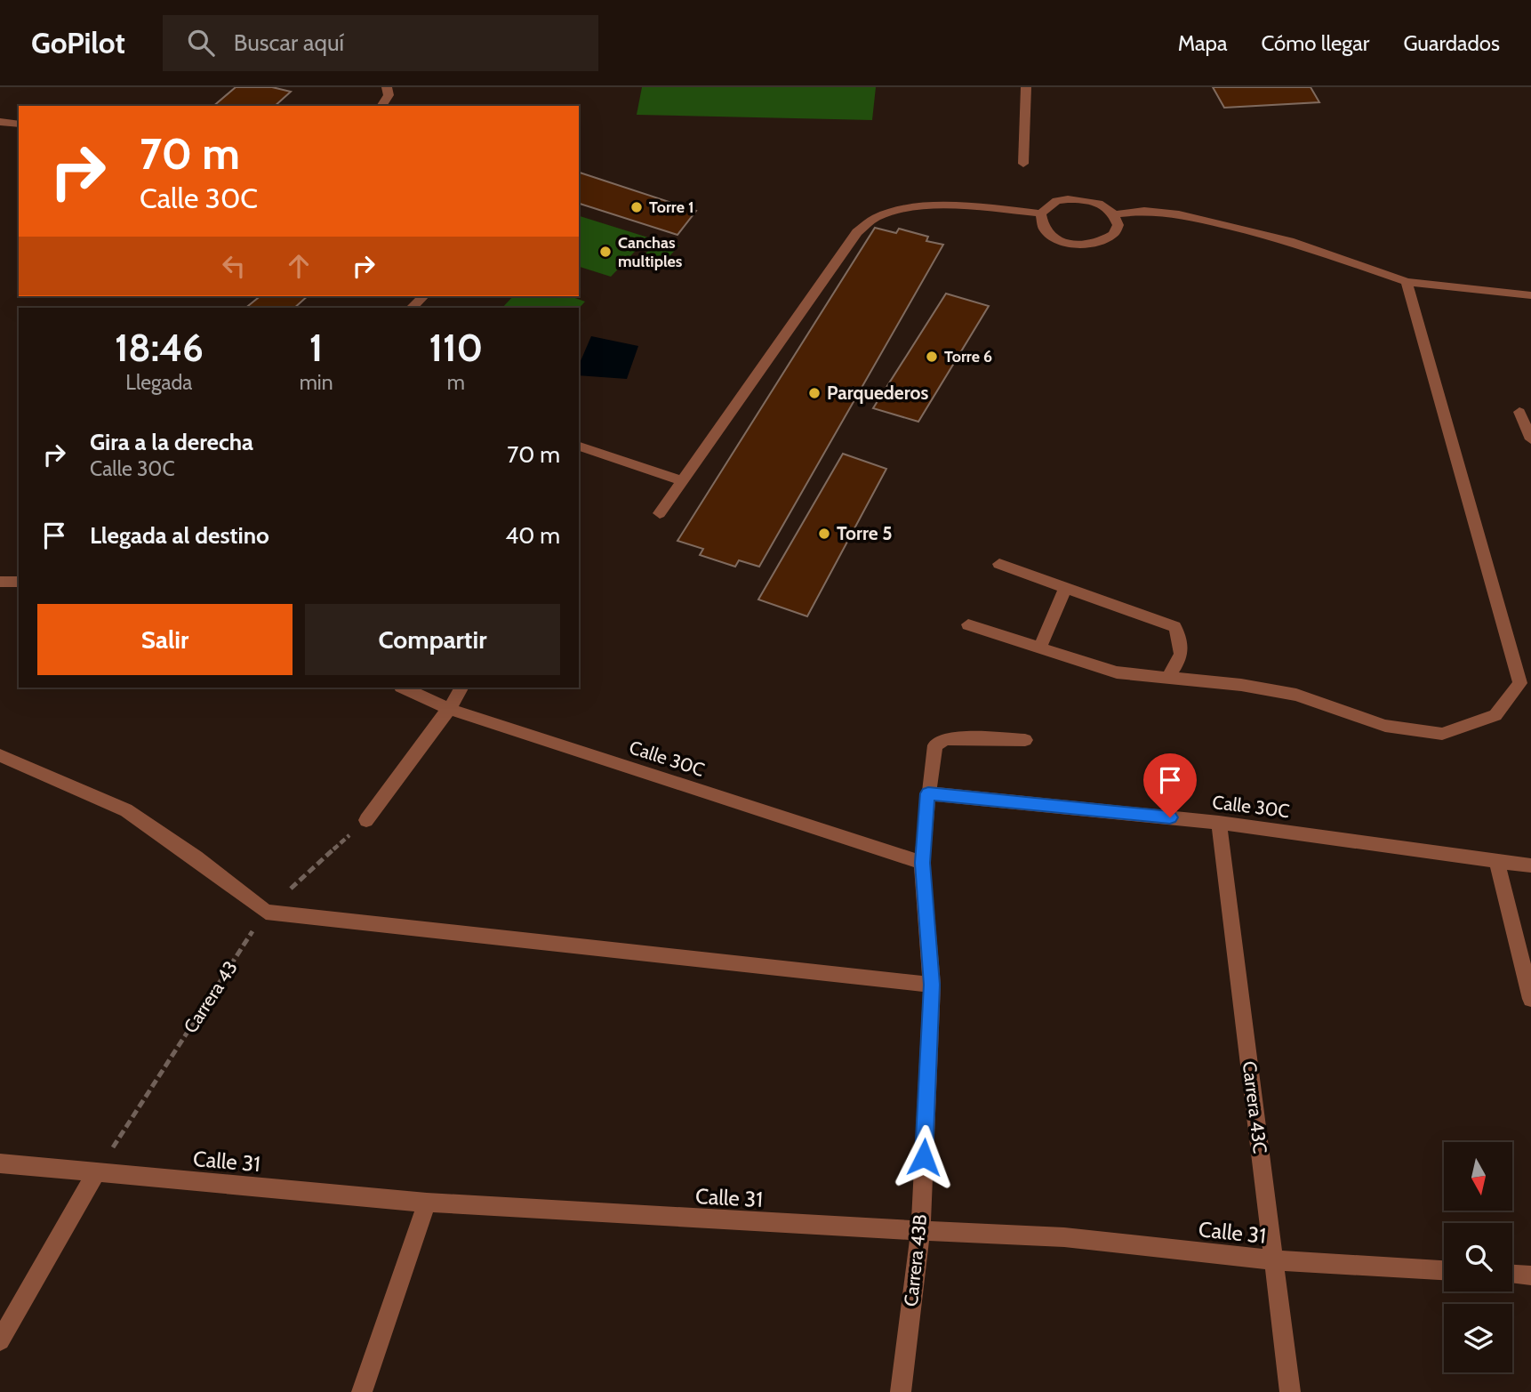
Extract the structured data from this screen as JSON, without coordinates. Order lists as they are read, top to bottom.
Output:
{
  "streets": {
    "street": [
      "Calle 30C",
      "Carrera 43C",
      "Calle 31",
      "Carrera 43B"
    ],
    "path": ["Carrera 43"]
  },
  "crossings": [
    ["Calle 30C", "Carrera 43C"],
    ["Calle 30C", "Carrera 43B"],
    ["Carrera 43", "Calle 31"],
    ["Carrera 43C", "Calle 31"],
    ["Calle 31", "Carrera 43B"]
  ],
  "places": [
    "Torre 1",
    "Canchas multiples",
    "Torre 6",
    "Parquederos",
    "Torre 5"
  ],
  "north": "bottom",
  "page": {
    "header": "GoPilot",
    "search": "Buscar aquí",
    "nav": ["Mapa", "Cómo llegar", "Guardados"],
    "turn": ["70 m", "Calle 30C"],
    "eta": [
      "18:46",
      "Llegada",
      "1",
      "min",
      "110",
      "m"
    ],
    "list": [
      {
        "name": "Gira a la derecha",
        "note": "Calle 30C",
        "value": "70 m"
      },
      {
        "name": "Llegada al destino",
        "value": "40 m"
      }
    ],
    "buttons": ["Salir", "Compartir"]
  }
}
